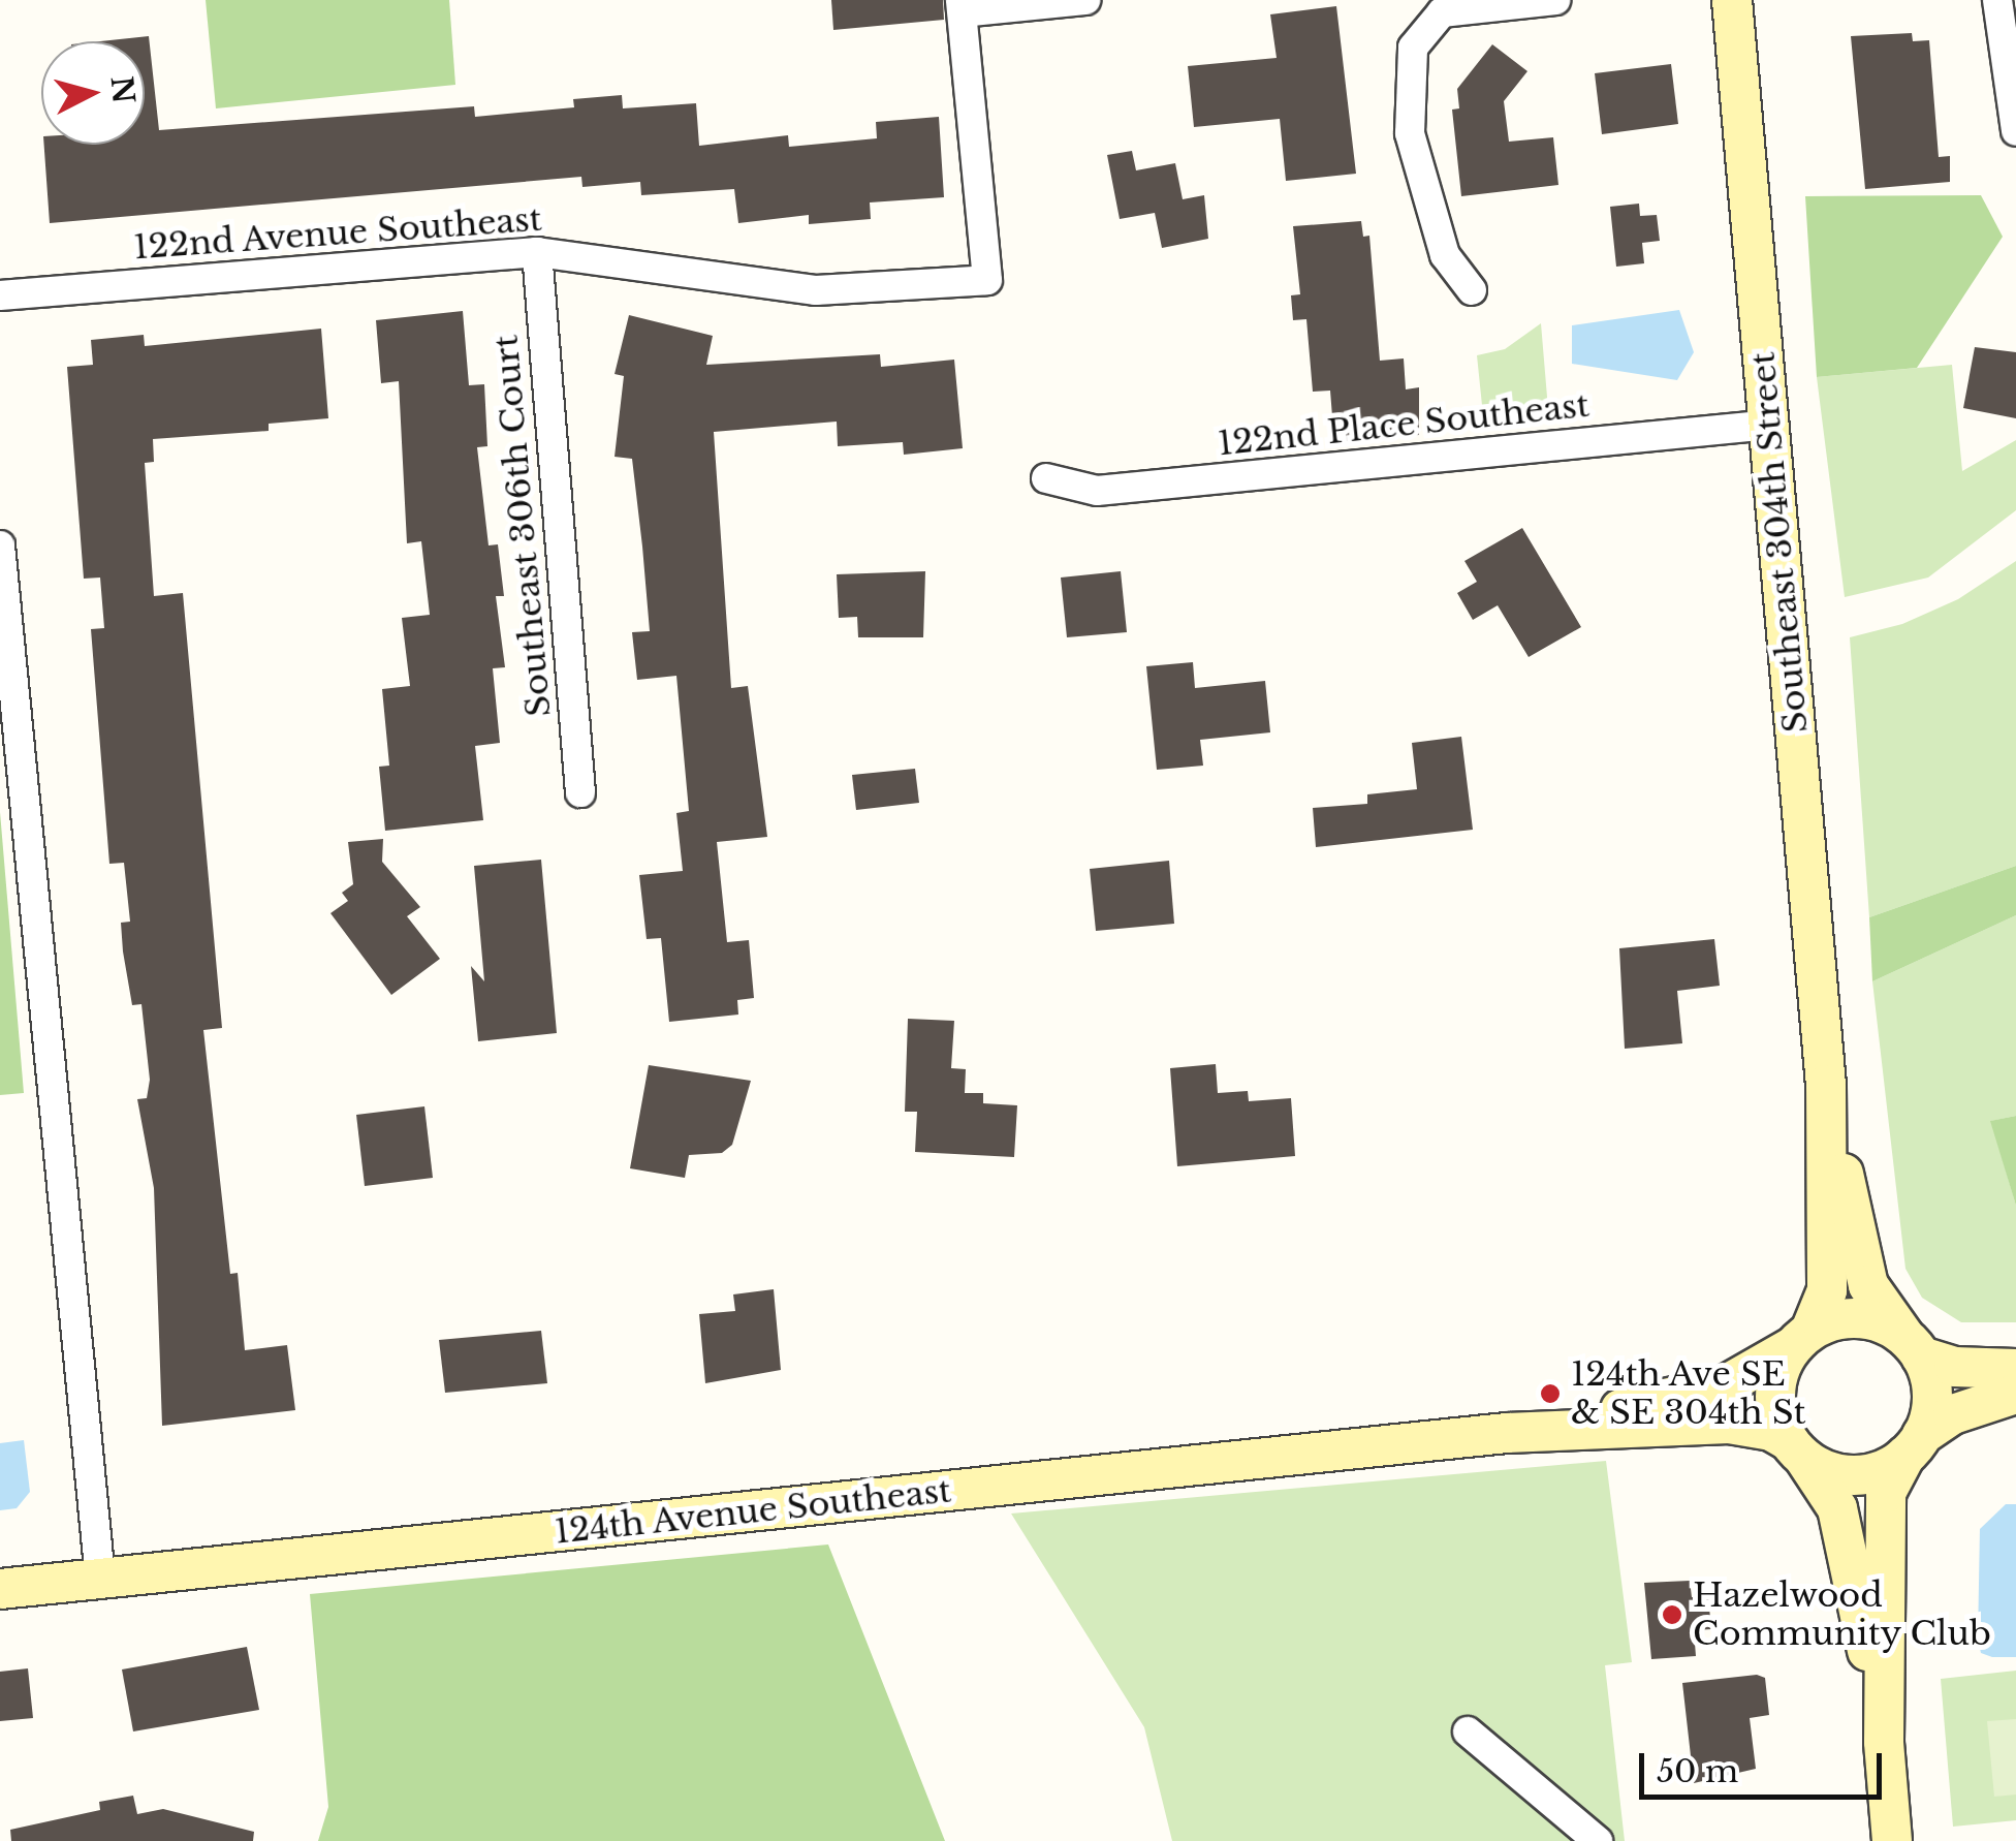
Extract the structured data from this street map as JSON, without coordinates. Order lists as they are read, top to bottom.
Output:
{
  "streets": {
    "street": [
      "122nd Avenue Southeast",
      "122nd Place Southeast",
      "Southeast 306th Court",
      "Southeast 304th Street",
      "124th Avenue Southeast"
    ]
  },
  "crossings": [
    ["122nd Avenue Southeast", "Southeast 306th Court"],
    ["122nd Place Southeast", "Southeast 304th Street"],
    ["Southeast 304th Street", "124th Avenue Southeast"]
  ],
  "places": ["124th Ave SE & SE 304th St", "Hazelwood Community Club"],
  "scale_bar": "50 m",
  "north": "right"
}
